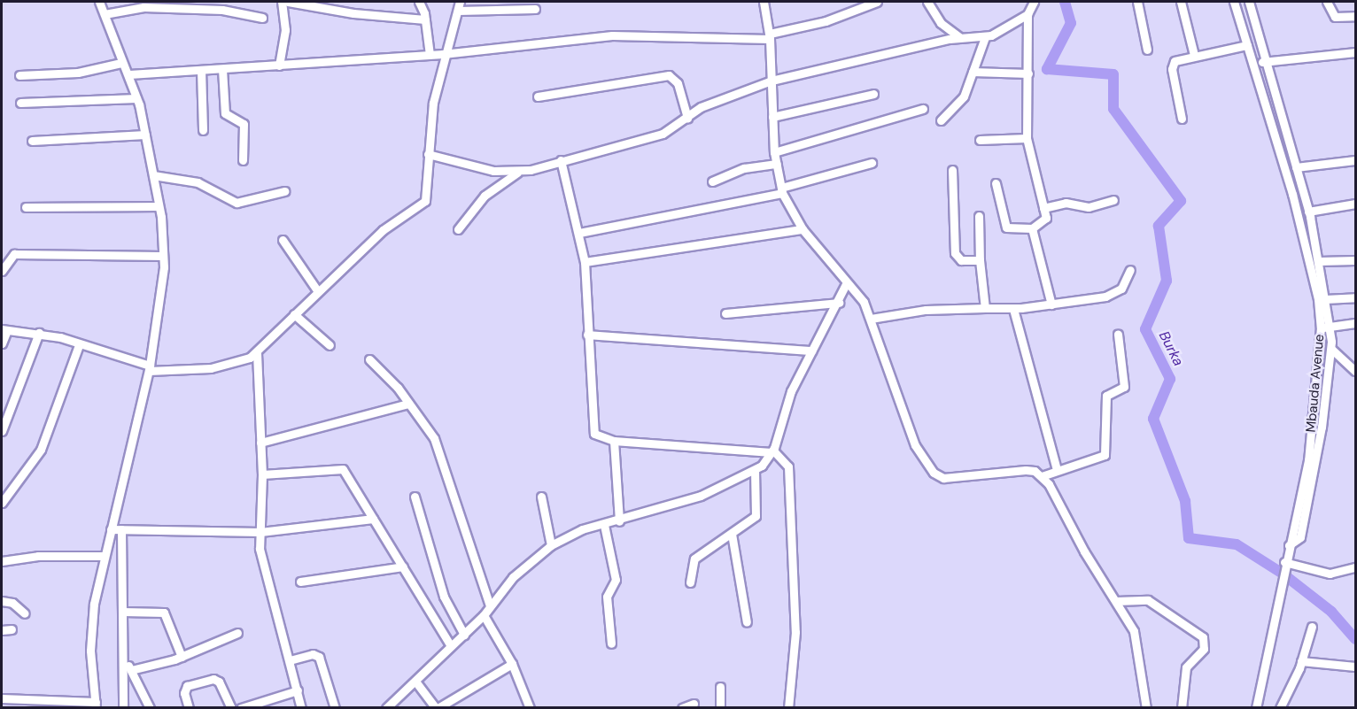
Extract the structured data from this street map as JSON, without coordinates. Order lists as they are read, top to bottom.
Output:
{
  "streets": {
    "street": ["Mbauda Avenue"]
  },
  "water": ["Burka"]
}
